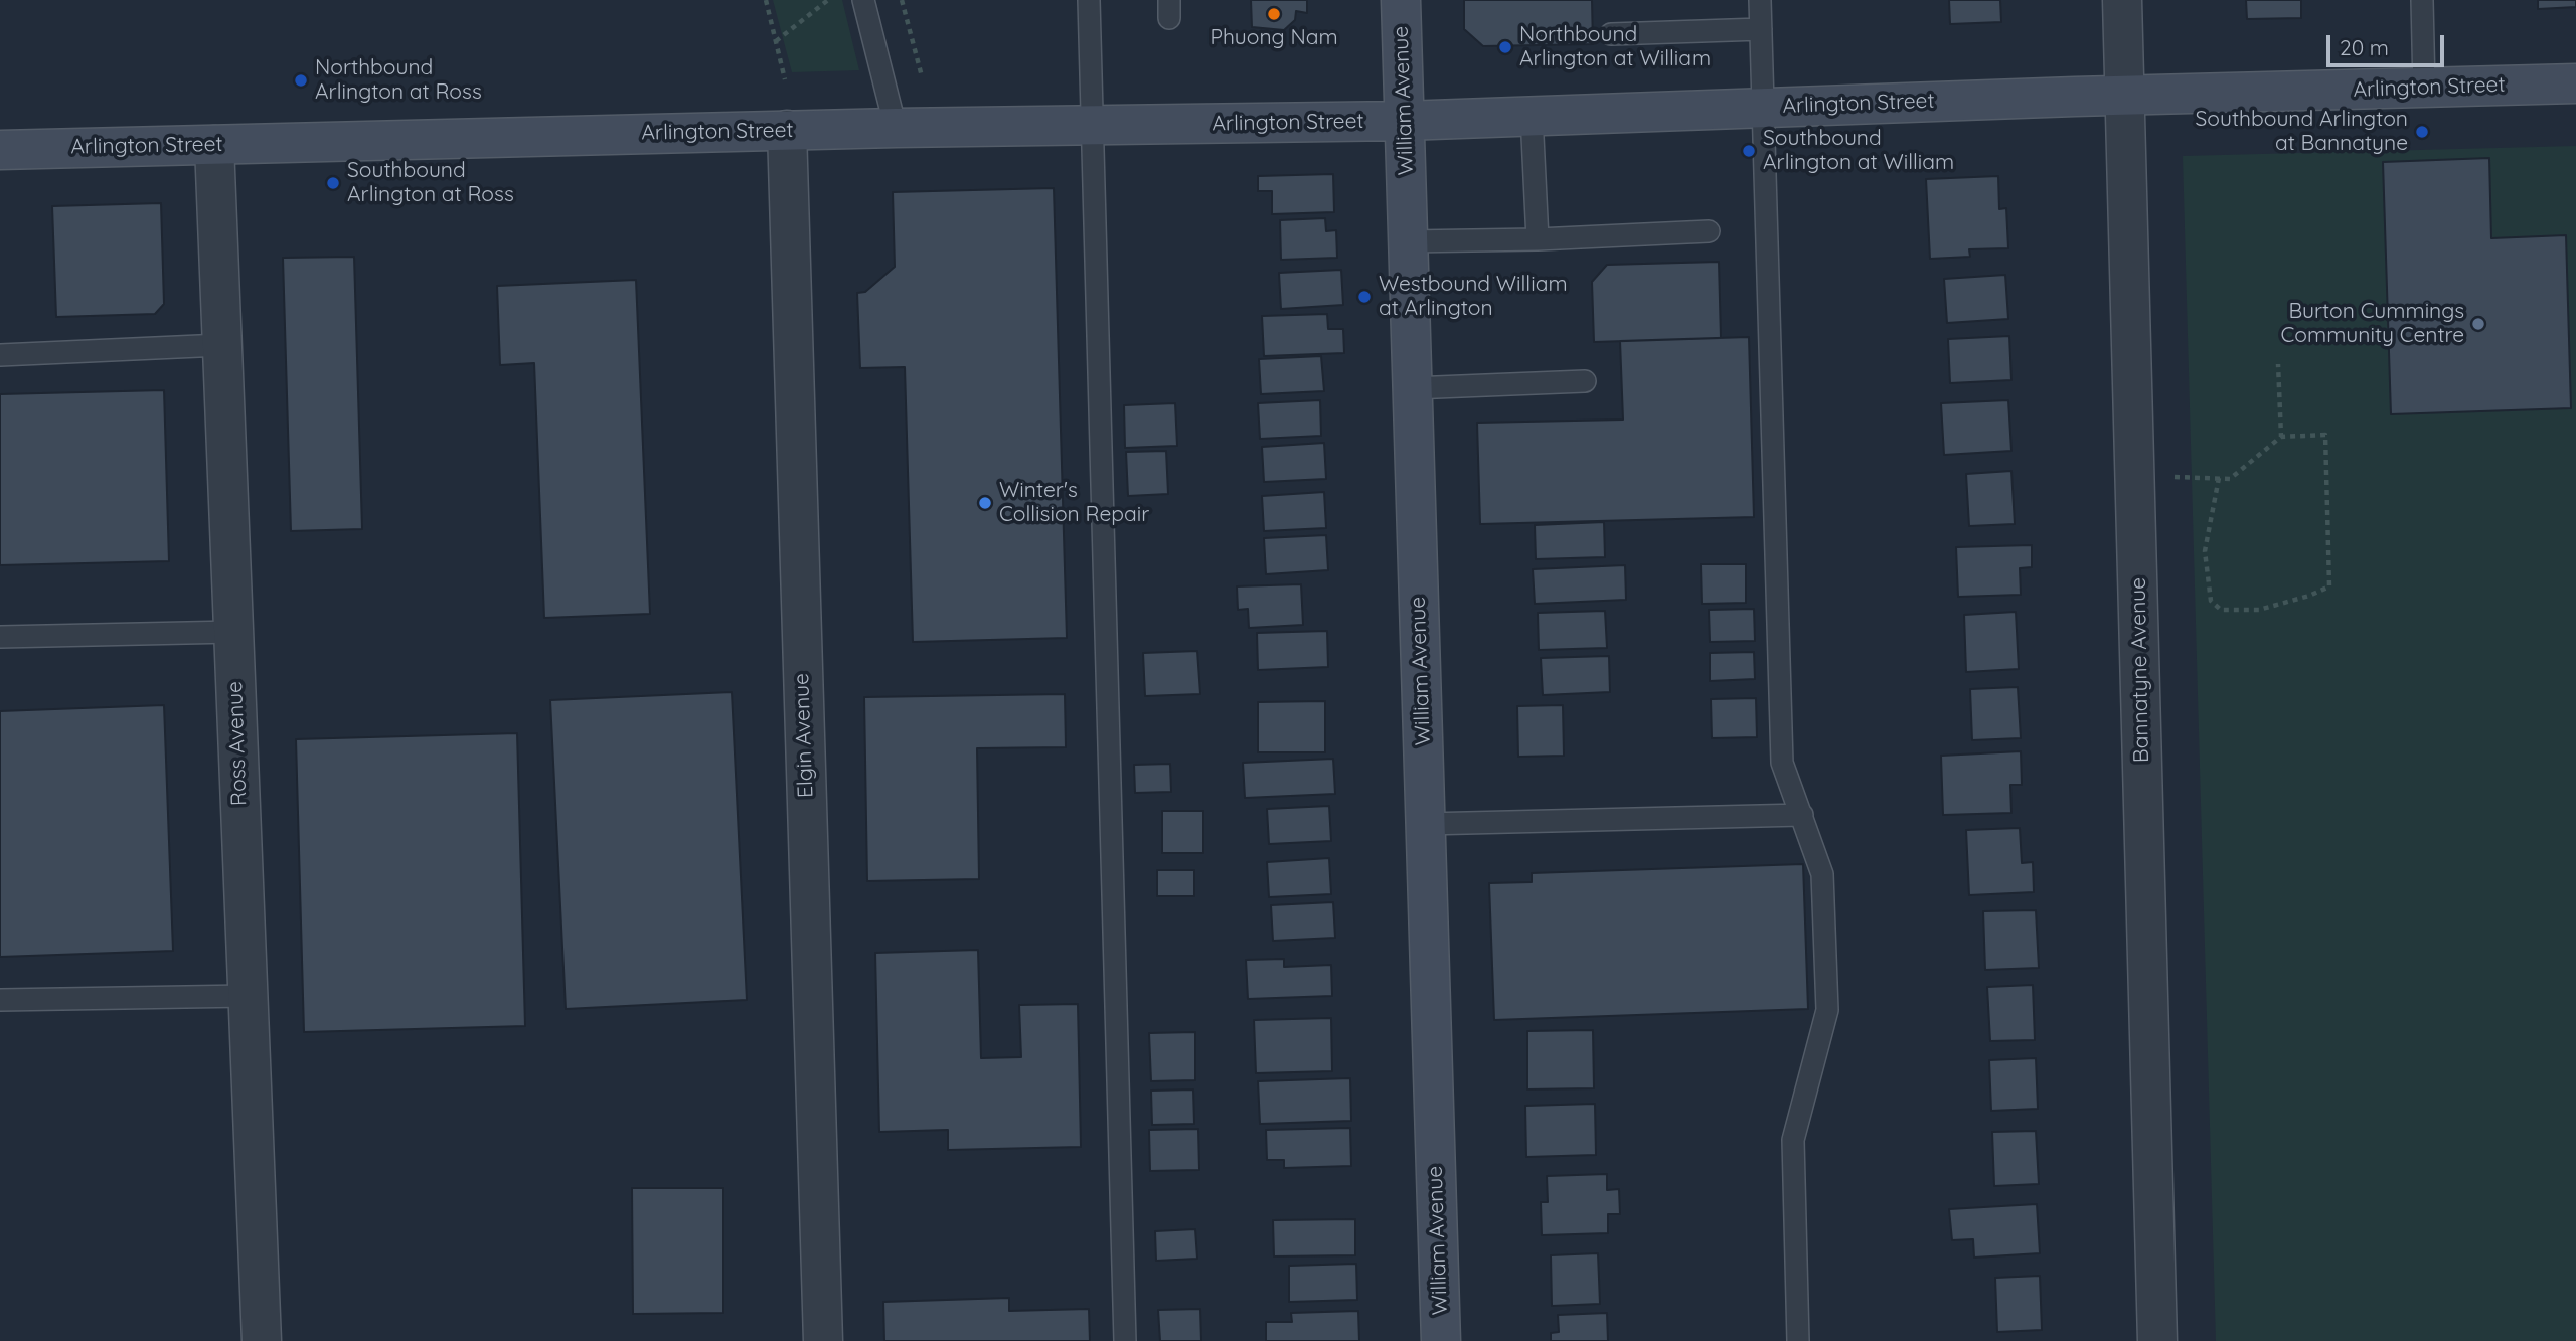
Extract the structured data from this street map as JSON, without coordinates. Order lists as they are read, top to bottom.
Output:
{
  "streets": {
    "main road": ["Arlington Street", "William Avenue"],
    "street": ["Bannatyne Avenue", "Elgin Avenue", "Ross Avenue"]
  },
  "crossings": [
    ["Arlington Street", "William Avenue"],
    ["Arlington Street", "Bannatyne Avenue"],
    ["Arlington Street", "Elgin Avenue"],
    ["Arlington Street", "Ross Avenue"]
  ],
  "places": [
    "Phuong Nam",
    "Northbound Arlington at William",
    "Northbound Arlington at Ross",
    "Southbound Arlington at Bannatyne",
    "Southbound Arlington at William",
    "Southbound Arlington at Ross",
    "Westbound William at Arlington",
    "Burton Cummings Community Centre",
    "Winter's Collision Repair"
  ],
  "scale_bar": "20 m"
}
